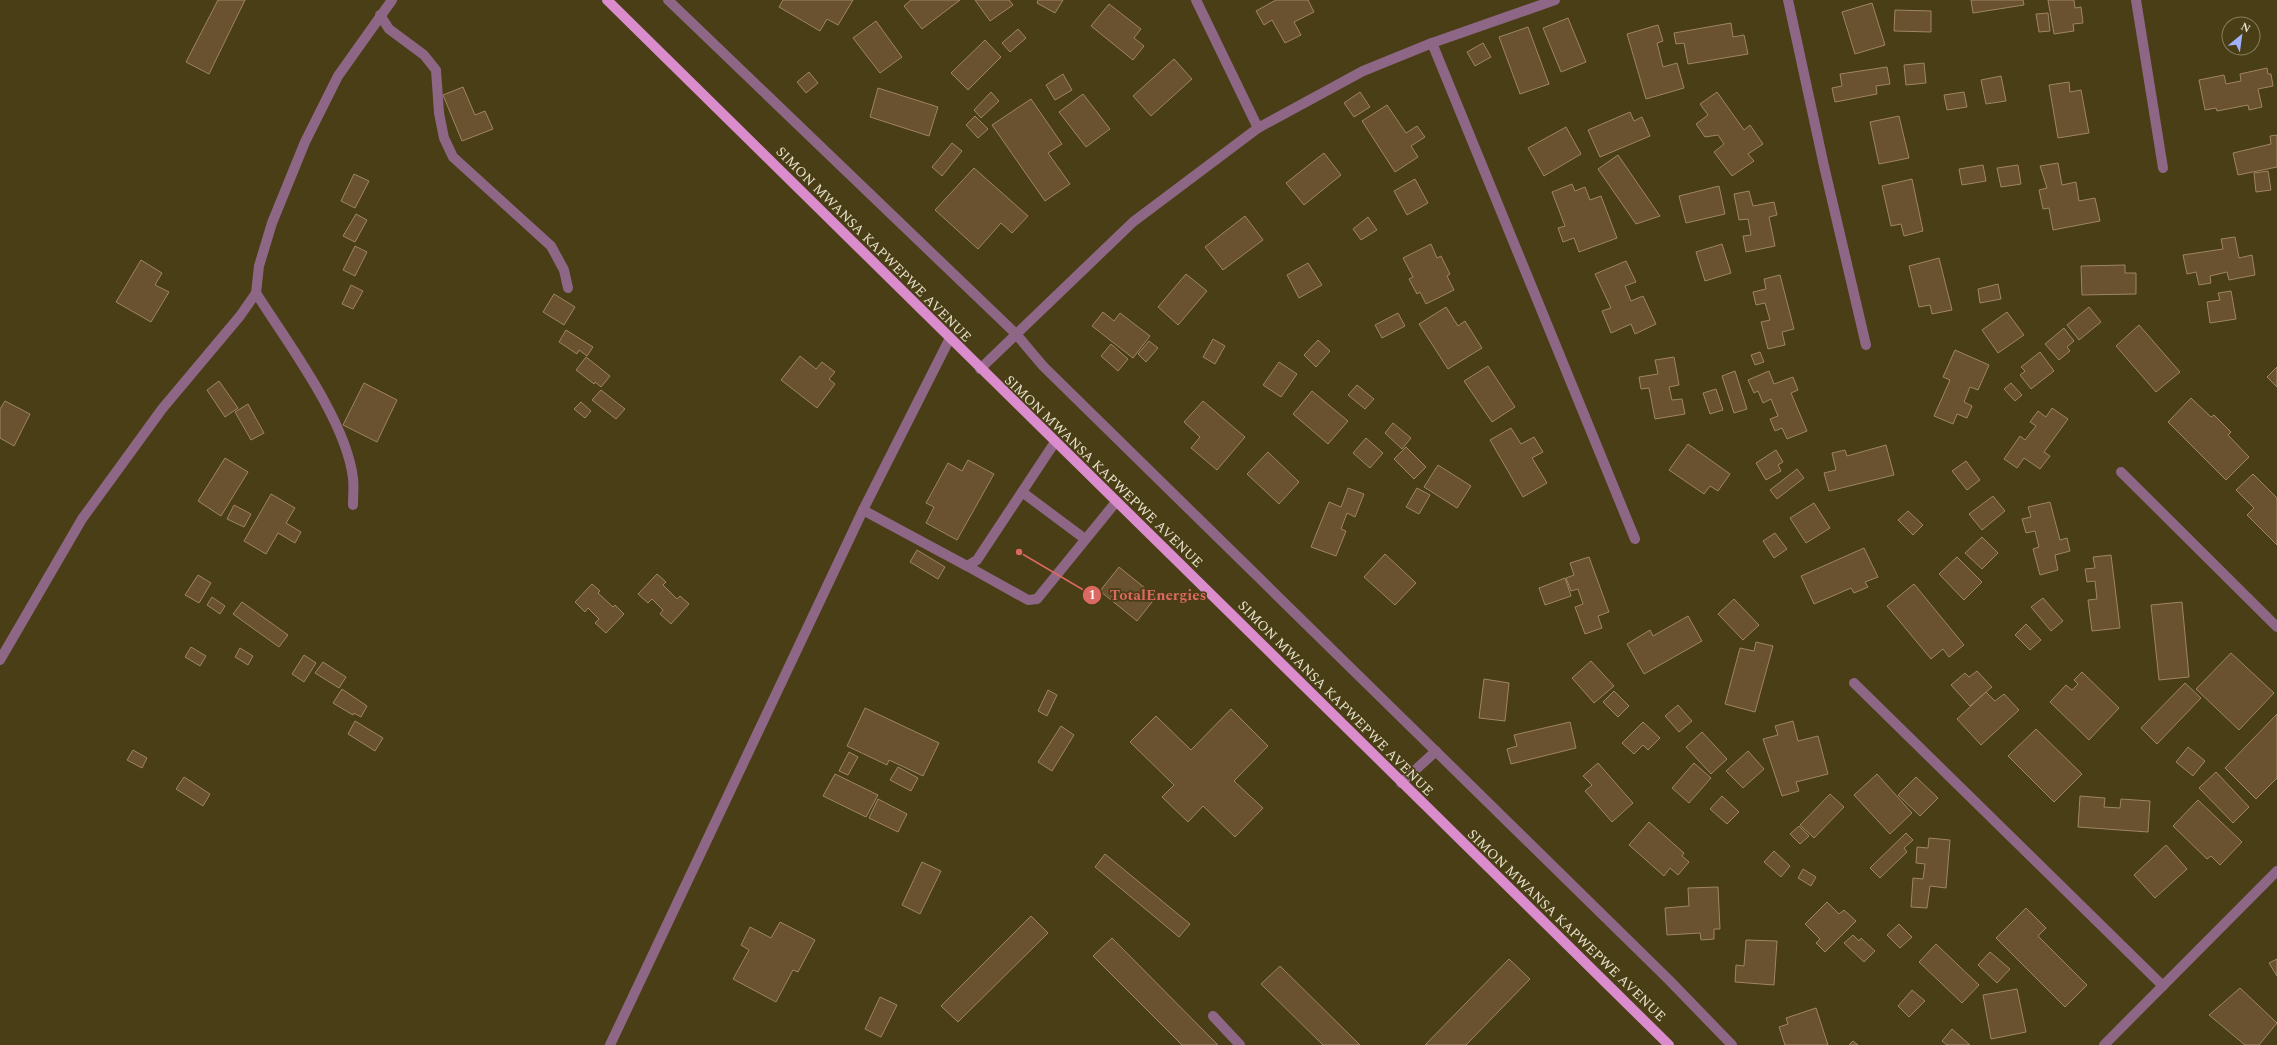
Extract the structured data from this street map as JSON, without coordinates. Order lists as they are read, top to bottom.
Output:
{
  "streets": {
    "main road": ["SIMON MWANSA KAPWEPWE AVENUE"]
  },
  "places": ["TotalEnergies"],
  "north": "top right"
}
